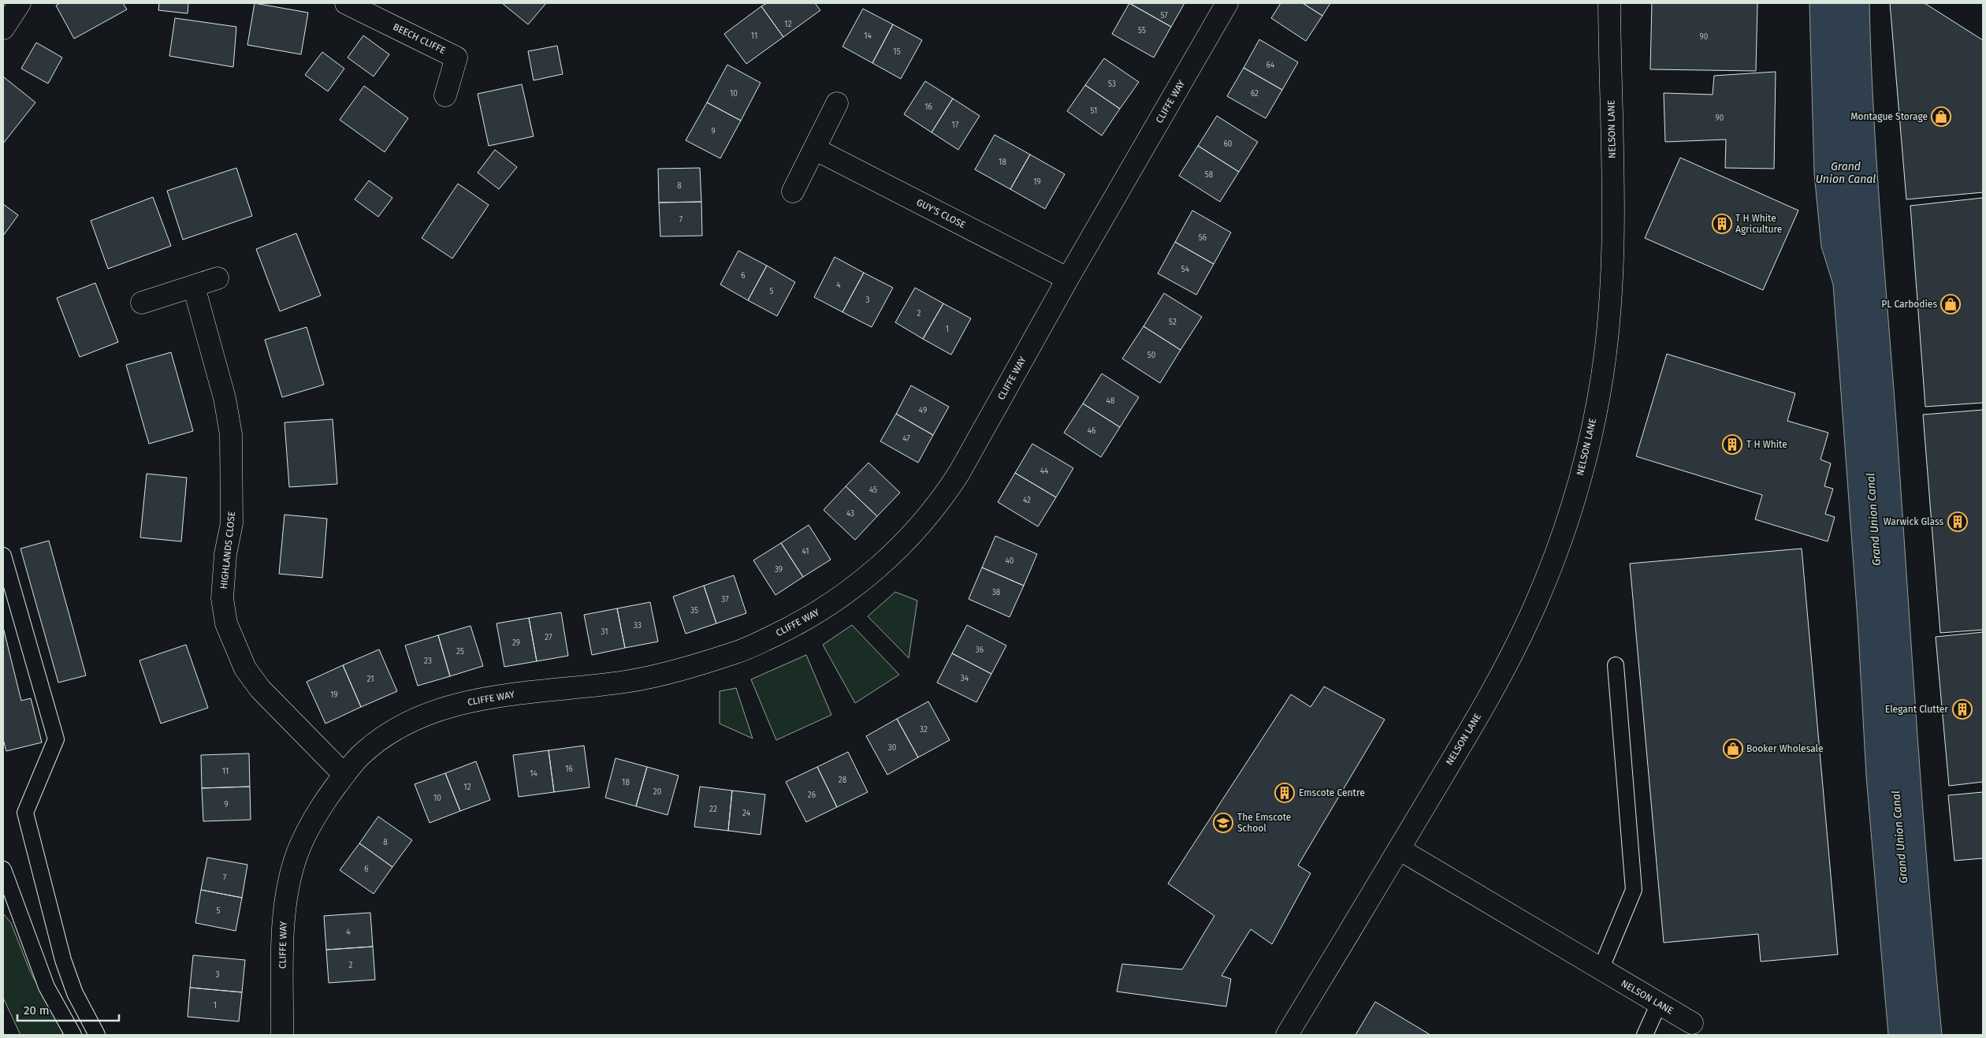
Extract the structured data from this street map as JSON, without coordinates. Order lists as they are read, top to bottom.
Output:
{
  "streets": {
    "street": [
      "BEECH CLIFFE",
      "CLIFFE WAY",
      "NELSON LANE",
      "GUY'S CLOSE",
      "HIGHLANDS CLOSE"
    ]
  },
  "crossings": [
    ["CLIFFE WAY", "GUY'S CLOSE"],
    ["CLIFFE WAY", "HIGHLANDS CLOSE"]
  ],
  "water": ["Grand Union Canal"],
  "places": {
    "shop": ["Montague Storage", "PL Carbodies", "Booker Wholesale"],
    "building": [
      "T H White Agriculture",
      "T H White",
      "Warwick Glass",
      "Elegant Clutter",
      "Emscote Centre"
    ],
    "school or university": ["The Emscote School"]
  },
  "house_numbers": [
    "57",
    "12",
    "55",
    "11",
    "14",
    "90",
    "15",
    "64",
    "53",
    "10",
    "62",
    "16",
    "51",
    "90",
    "17",
    "9",
    "60",
    "18",
    "58",
    "19",
    "8",
    "7",
    "56",
    "54",
    "6",
    "4",
    "5",
    "3",
    "2",
    "52",
    "1",
    "50",
    "48",
    "49",
    "46",
    "47",
    "44",
    "45",
    "42",
    "43",
    "41",
    "40",
    "39",
    "38",
    "37",
    "35",
    "33",
    "31",
    "27",
    "29",
    "36",
    "25",
    "23",
    "34",
    "21",
    "19",
    "32",
    "30",
    "16",
    "11",
    "14",
    "28",
    "18",
    "12",
    "20",
    "26",
    "10",
    "9",
    "22",
    "24",
    "8",
    "6",
    "7",
    "5",
    "4",
    "2",
    "3",
    "1"
  ],
  "scale_bar": "20 m"
}
